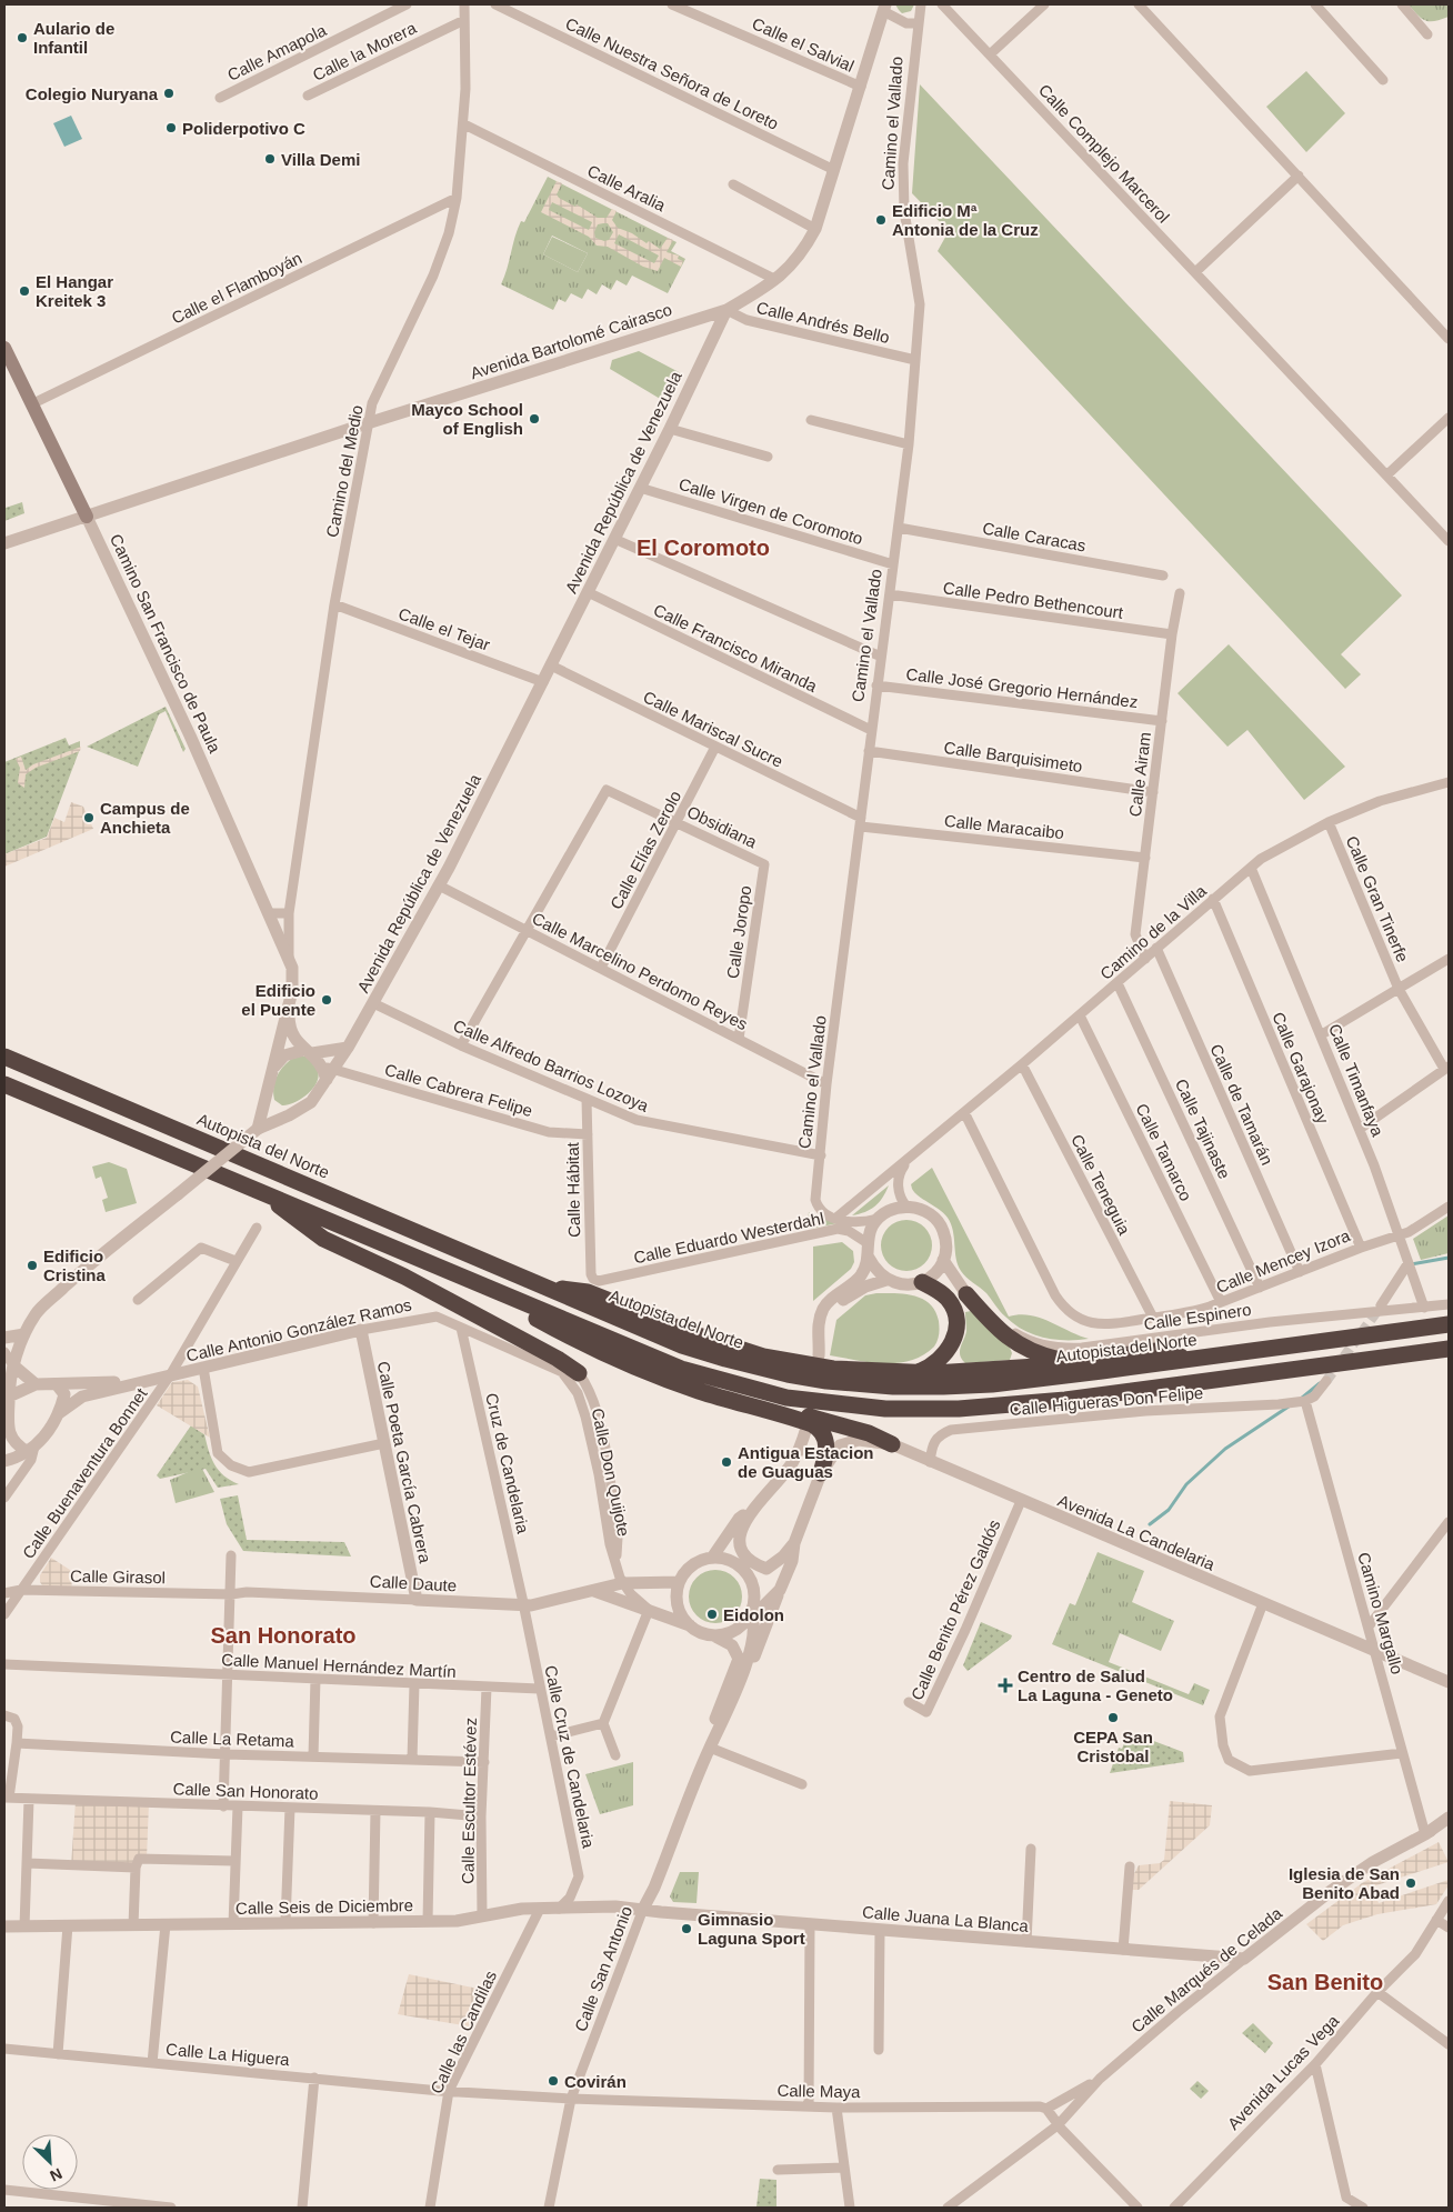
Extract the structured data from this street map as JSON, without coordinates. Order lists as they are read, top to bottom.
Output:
{
  "streets": {
    "highway": ["Autopista del Norte"],
    "main road": ["Camino San Francisco de Paula"],
    "street": [
      "Calle el Salvial",
      "Calle la Morera",
      "Calle Amapola",
      "Calle Nuestra Señora de Loreto",
      "Camino el Vallado",
      "Calle Complejo Marcerol",
      "Calle Aralia",
      "Calle el Flamboyán",
      "Calle Andrés Bello",
      "Avenida Bartolomé Cairasco",
      "Camino del Medio",
      "Avenida República de Venezuela",
      "Calle Virgen de Coromoto",
      "Calle Caracas",
      "Calle Pedro Bethencourt",
      "Calle el Tejar",
      "Calle Francisco Miranda",
      "Calle José Gregorio Hernández",
      "Calle Mariscal Sucre",
      "Calle Barquisimeto",
      "Calle Airam",
      "Obsidiana",
      "Calle Maracaibo",
      "Calle Elías Zerolo",
      "Calle Gran Tinerfe",
      "Calle Joropo",
      "Camino de la Villa",
      "Calle Marcelino Perdomo Reyes",
      "Calle Alfredo Barrios Lozoya",
      "Calle Garajonay",
      "Calle Timanfaya",
      "Calle Cabrera Felipe",
      "Calle de Tamarán",
      "Calle Tajinaste",
      "Calle Tamarco",
      "Calle Teneguia",
      "Calle Hábitat",
      "Calle Eduardo Westerdahl",
      "Calle Mencey Izora",
      "Calle Espinero",
      "Calle Antonio González Ramos",
      "Calle Higueras Don Felipe",
      "Calle Poeta García Cabrera",
      "Cruz de Candelaria",
      "Calle Don Quijote",
      "Calle Buenaventura Bonnet",
      "Avenida La Candelaria",
      "Calle Girasol",
      "Calle Daute",
      "Calle Benito Pérez Galdós",
      "Camino Margallo",
      "Calle Manuel Hernández Martín",
      "Calle La Retama",
      "Calle Cruz de Candelaria",
      "Calle San Honorato",
      "Calle Escultor Estévez",
      "Calle Seis de Diciembre",
      "Calle Juana La Blanca",
      "Calle San Antonio",
      "Calle Marqués de Celada",
      "Calle las Candilas",
      "Calle La Higuera",
      "Avenida Lucas Vega",
      "Calle Maya"
    ]
  },
  "crossings": [
    ["Calle el Salvial", "Avenida Bartolomé Cairasco"],
    ["Calle la Morera", "Camino del Medio"],
    ["Calle Nuestra Señora de Loreto", "Avenida Bartolomé Cairasco"],
    ["Camino el Vallado", "Calle Andrés Bello"],
    ["Camino el Vallado", "Calle Virgen de Coromoto"],
    ["Camino el Vallado", "Calle Caracas"],
    ["Camino el Vallado", "Calle Pedro Bethencourt"],
    ["Camino el Vallado", "Calle Francisco Miranda"],
    ["Camino el Vallado", "Calle José Gregorio Hernández"],
    ["Camino el Vallado", "Calle Mariscal Sucre"],
    ["Camino el Vallado", "Calle Barquisimeto"],
    ["Camino el Vallado", "Calle Maracaibo"],
    ["Camino el Vallado", "Camino de la Villa"],
    ["Camino el Vallado", "Calle Marcelino Perdomo Reyes"],
    ["Camino el Vallado", "Calle Alfredo Barrios Lozoya"],
    ["Calle Aralia", "Avenida Bartolomé Cairasco"],
    ["Calle Aralia", "Camino del Medio"],
    ["Calle el Flamboyán", "Camino del Medio"],
    ["Calle el Flamboyán", "Camino San Francisco de Paula"],
    ["Calle Andrés Bello", "Avenida Bartolomé Cairasco"],
    ["Calle Andrés Bello", "Avenida República de Venezuela"],
    ["Avenida Bartolomé Cairasco", "Camino del Medio"],
    ["Avenida Bartolomé Cairasco", "Avenida República de Venezuela"],
    ["Avenida Bartolomé Cairasco", "Camino San Francisco de Paula"],
    ["Camino del Medio", "Calle el Tejar"],
    ["Camino del Medio", "Camino San Francisco de Paula"],
    ["Avenida República de Venezuela", "Calle Virgen de Coromoto"],
    ["Avenida República de Venezuela", "Calle el Tejar"],
    ["Avenida República de Venezuela", "Calle Francisco Miranda"],
    ["Avenida República de Venezuela", "Calle Mariscal Sucre"],
    ["Avenida República de Venezuela", "Calle Marcelino Perdomo Reyes"],
    ["Avenida República de Venezuela", "Calle Alfredo Barrios Lozoya"],
    ["Avenida República de Venezuela", "Calle Cabrera Felipe"],
    ["Avenida República de Venezuela", "Calle Antonio González Ramos"],
    ["Calle Pedro Bethencourt", "Calle Airam"],
    ["Calle José Gregorio Hernández", "Calle Airam"],
    ["Calle Mariscal Sucre", "Calle Maracaibo"],
    ["Calle Mariscal Sucre", "Calle Elías Zerolo"],
    ["Calle Barquisimeto", "Calle Airam"],
    ["Calle Airam", "Calle Maracaibo"],
    ["Calle Airam", "Camino de la Villa"],
    ["Obsidiana", "Calle Elías Zerolo"],
    ["Obsidiana", "Calle Joropo"],
    ["Obsidiana", "Calle Marcelino Perdomo Reyes"],
    ["Calle Elías Zerolo", "Calle Marcelino Perdomo Reyes"],
    ["Calle Gran Tinerfe", "Camino de la Villa"],
    ["Calle Joropo", "Calle Marcelino Perdomo Reyes"],
    ["Camino de la Villa", "Calle Garajonay"],
    ["Camino de la Villa", "Calle Timanfaya"],
    ["Camino de la Villa", "Calle de Tamarán"],
    ["Camino de la Villa", "Calle Tajinaste"],
    ["Camino de la Villa", "Calle Tamarco"],
    ["Camino de la Villa", "Calle Teneguia"],
    ["Camino de la Villa", "Calle Eduardo Westerdahl"],
    ["Camino de la Villa", "Calle Mencey Izora"],
    ["Calle Alfredo Barrios Lozoya", "Calle Hábitat"],
    ["Calle Garajonay", "Calle Mencey Izora"],
    ["Calle Timanfaya", "Calle Mencey Izora"],
    ["Calle Timanfaya", "Calle Espinero"],
    ["Calle Cabrera Felipe", "Calle Hábitat"],
    ["Calle de Tamarán", "Calle Mencey Izora"],
    ["Calle Tajinaste", "Calle Mencey Izora"],
    ["Calle Tamarco", "Calle Mencey Izora"],
    ["Calle Teneguia", "Calle Mencey Izora"],
    ["Calle Hábitat", "Calle Eduardo Westerdahl"],
    ["Calle Antonio González Ramos", "Calle Poeta García Cabrera"],
    ["Calle Antonio González Ramos", "Cruz de Candelaria"],
    ["Calle Antonio González Ramos", "Calle Don Quijote"],
    ["Calle Antonio González Ramos", "Calle Buenaventura Bonnet"],
    ["Calle Higueras Don Felipe", "Avenida La Candelaria"],
    ["Calle Higueras Don Felipe", "Camino Margallo"],
    ["Calle Poeta García Cabrera", "Calle Daute"],
    ["Cruz de Candelaria", "Calle Don Quijote"],
    ["Cruz de Candelaria", "Calle Daute"],
    ["Cruz de Candelaria", "Calle Cruz de Candelaria"],
    ["Calle Don Quijote", "Calle Daute"],
    ["Calle Buenaventura Bonnet", "Calle Girasol"],
    ["Avenida La Candelaria", "Calle Benito Pérez Galdós"],
    ["Avenida La Candelaria", "Camino Margallo"],
    ["Avenida La Candelaria", "Calle San Antonio"],
    ["Calle Girasol", "Calle Daute"],
    ["Calle Daute", "Calle Cruz de Candelaria"],
    ["Calle Daute", "Calle San Antonio"],
    ["Camino Margallo", "Calle Marqués de Celada"],
    ["Calle Manuel Hernández Martín", "Calle Cruz de Candelaria"],
    ["Calle Manuel Hernández Martín", "Calle Escultor Estévez"],
    ["Calle La Retama", "Calle Escultor Estévez"],
    ["Calle Cruz de Candelaria", "Calle Seis de Diciembre"],
    ["Calle San Honorato", "Calle Escultor Estévez"],
    ["Calle Escultor Estévez", "Calle Seis de Diciembre"],
    ["Calle Seis de Diciembre", "Calle Juana La Blanca"],
    ["Calle Seis de Diciembre", "Calle San Antonio"],
    ["Calle Seis de Diciembre", "Calle las Candilas"],
    ["Calle Juana La Blanca", "Calle San Antonio"],
    ["Calle Juana La Blanca", "Calle Marqués de Celada"],
    ["Calle San Antonio", "Calle Maya"],
    ["Calle Marqués de Celada", "Calle Maya"],
    ["Calle las Candilas", "Calle La Higuera"],
    ["Calle las Candilas", "Calle Maya"],
    ["Calle La Higuera", "Calle Maya"]
  ],
  "districts": ["El Coromoto", "San Honorato", "San Benito"],
  "places": {
    "other": [
      "Aulario de Infantil",
      "Colegio Nuryana",
      "Poliderpotivo C",
      "Villa Demi",
      "Edificio Mª Antonia de la Cruz",
      "El Hangar Kreitek 3",
      "Mayco School of English",
      "Campus de Anchieta",
      "Edificio el Puente",
      "Edificio Cristina",
      "Antigua Estacion de Guaguas",
      "Eidolon",
      "CEPA San Cristobal",
      "Iglesia de San Benito Abad",
      "Gimnasio Laguna Sport",
      "Covirán"
    ],
    "health": ["Centro de Salud La Laguna - Geneto"]
  },
  "north": "bottom right"
}
